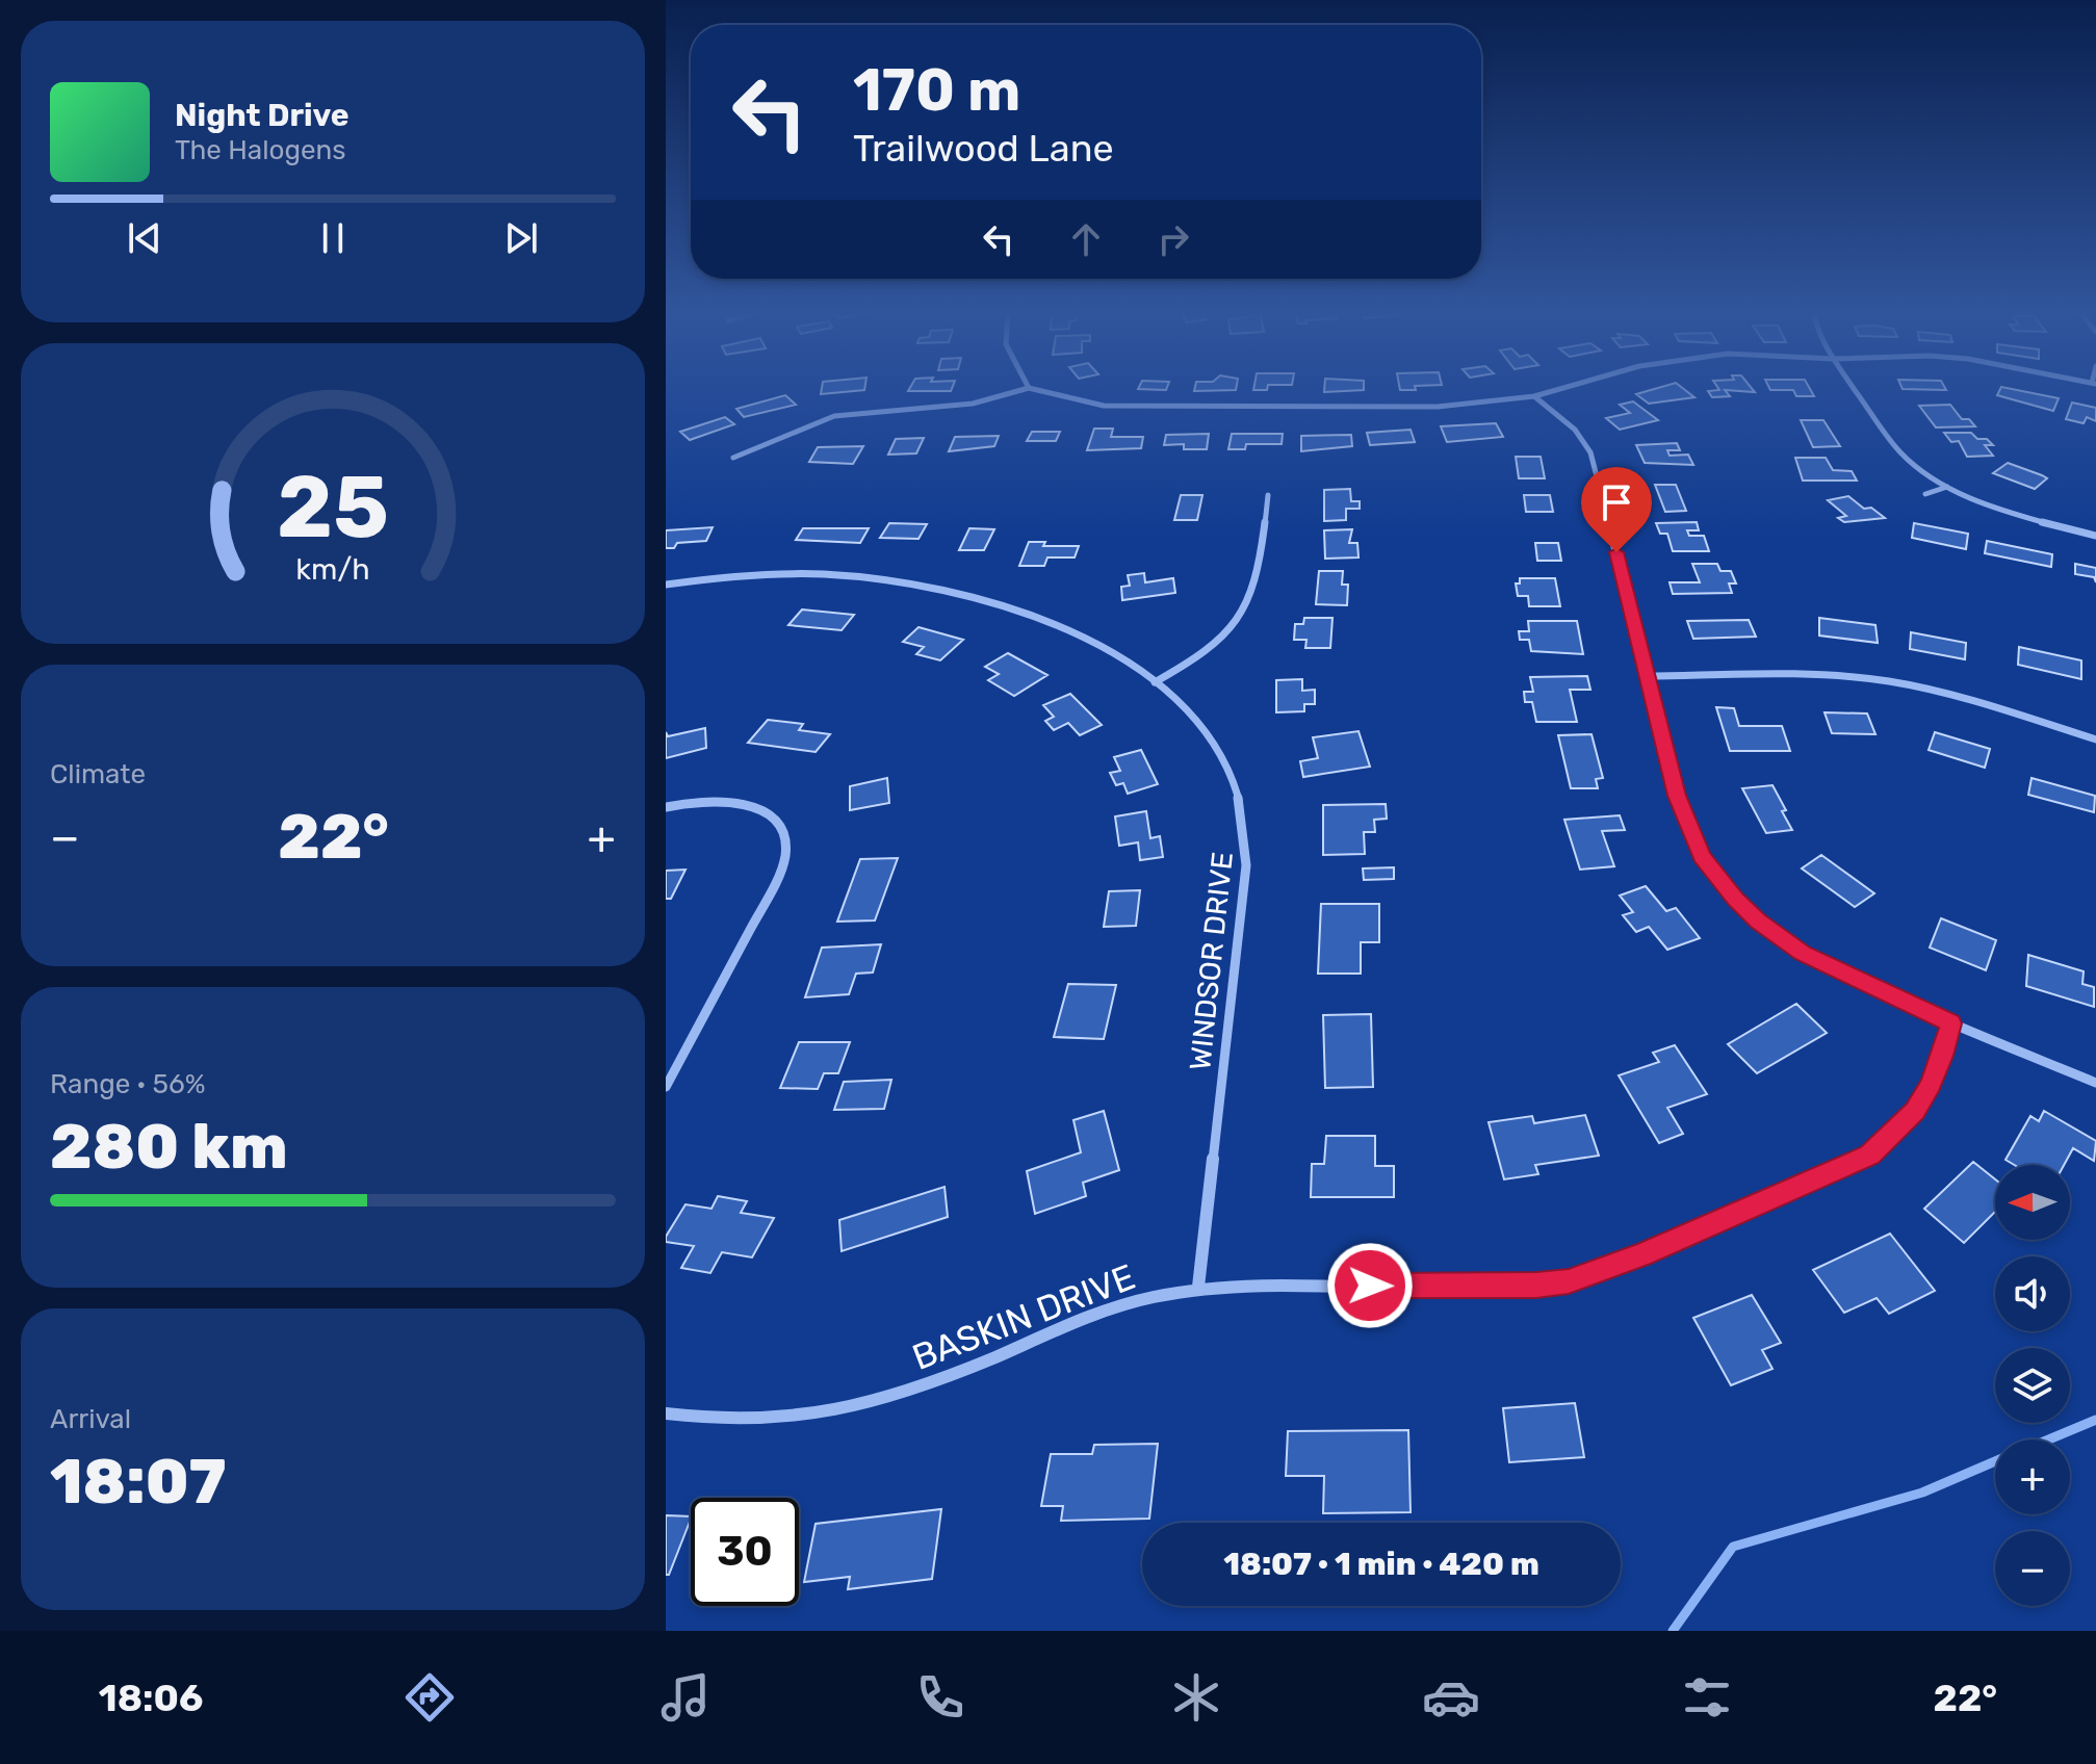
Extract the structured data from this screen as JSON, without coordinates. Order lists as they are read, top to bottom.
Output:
{
  "streets": {
    "street": ["WINDSOR DRIVE", "BASKIN DRIVE"]
  },
  "crossings": [
    ["WINDSOR DRIVE", "BASKIN DRIVE"]
  ],
  "north": "left",
  "page": {
    "turn": ["170 m", "Trailwood Lane"],
    "song": ["Night Drive", "The Halogens"],
    "tile": [
      "Climate",
      ["Range · 56%", "280 km"],
      ["Arrival", "18:07"]
    ],
    "heat": ["−", "22°", "+"],
    "map_buttons": ["+", "−"],
    "limit": "30",
    "trip": "18:07 · 1 min · 420 m",
    "tabs": ["18:06", "22°"],
    "gauge": ["25", "km/h"]
  }
}
